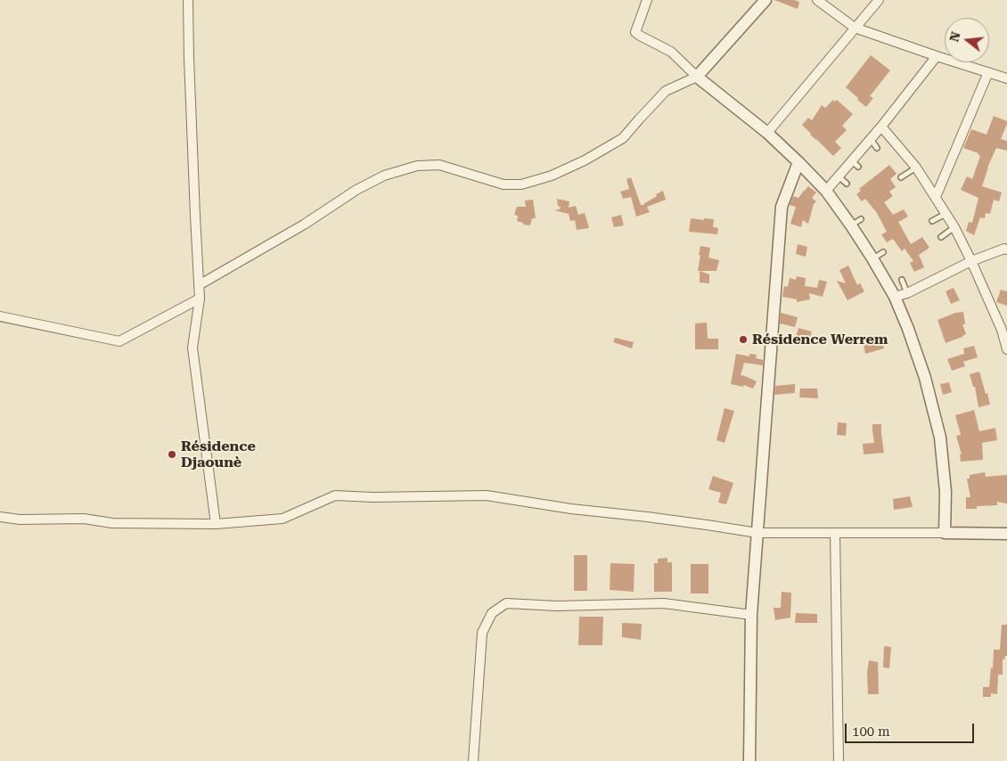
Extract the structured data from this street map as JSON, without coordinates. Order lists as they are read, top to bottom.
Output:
{
  "places": ["Résidence Werrem", "Résidence Djaounè"],
  "scale_bar": "100 m",
  "north": "left"
}
